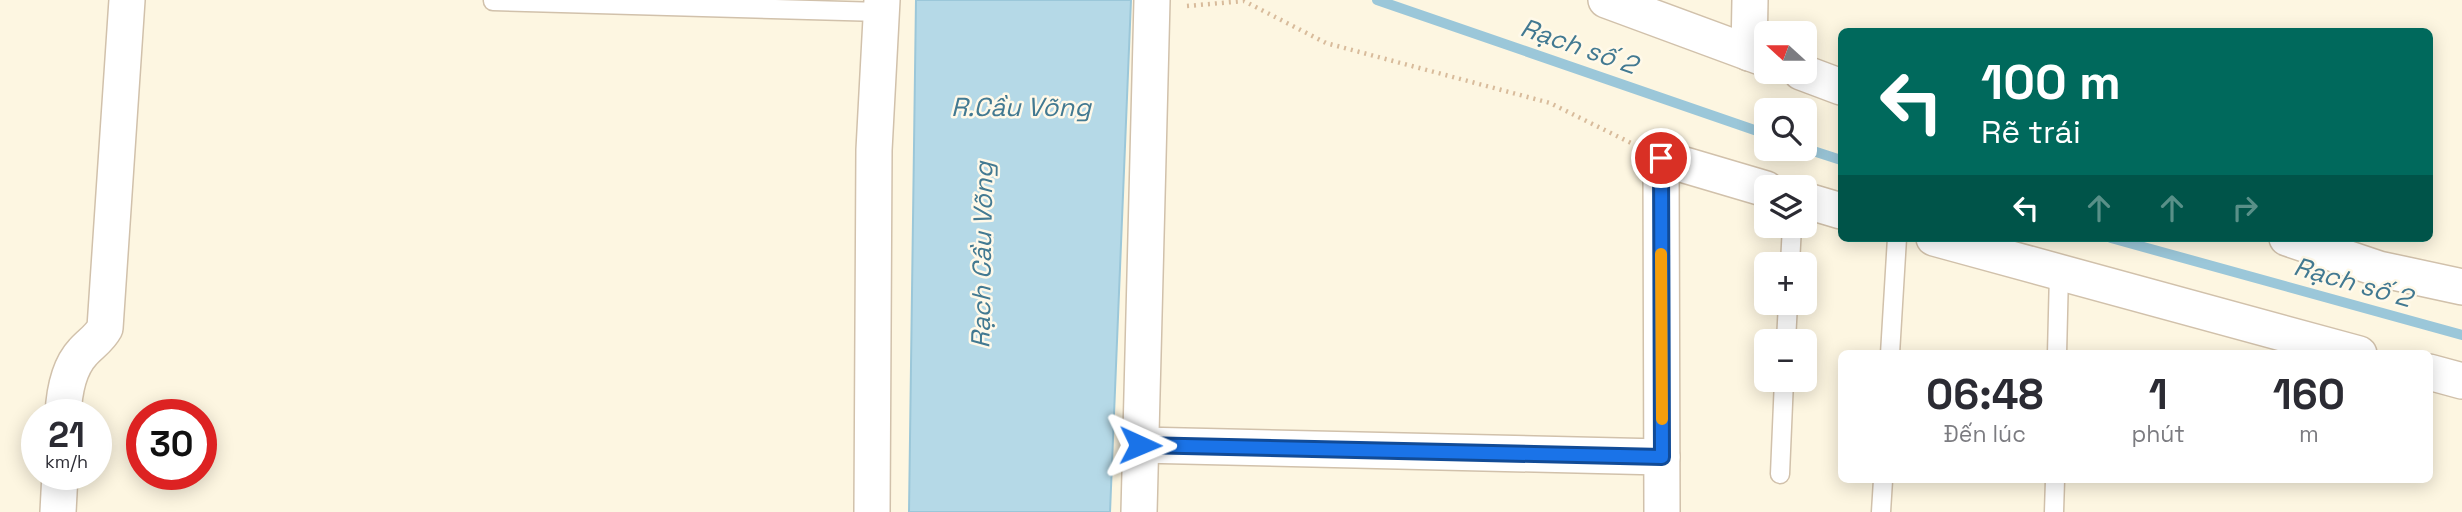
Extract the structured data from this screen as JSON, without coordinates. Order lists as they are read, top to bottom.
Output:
{
  "water": ["Rạch số 2", "R.Cầu Võng", "Rạch Cầu Võng"],
  "north": "left",
  "page": {
    "map_buttons": ["+", "−"],
    "turn": ["100 m", "Rẽ trái"],
    "eta": [
      "06:48",
      "Đến lúc",
      "1",
      "phút",
      "160",
      "m"
    ],
    "speed": "21 km/h",
    "limit": "30"
  }
}
